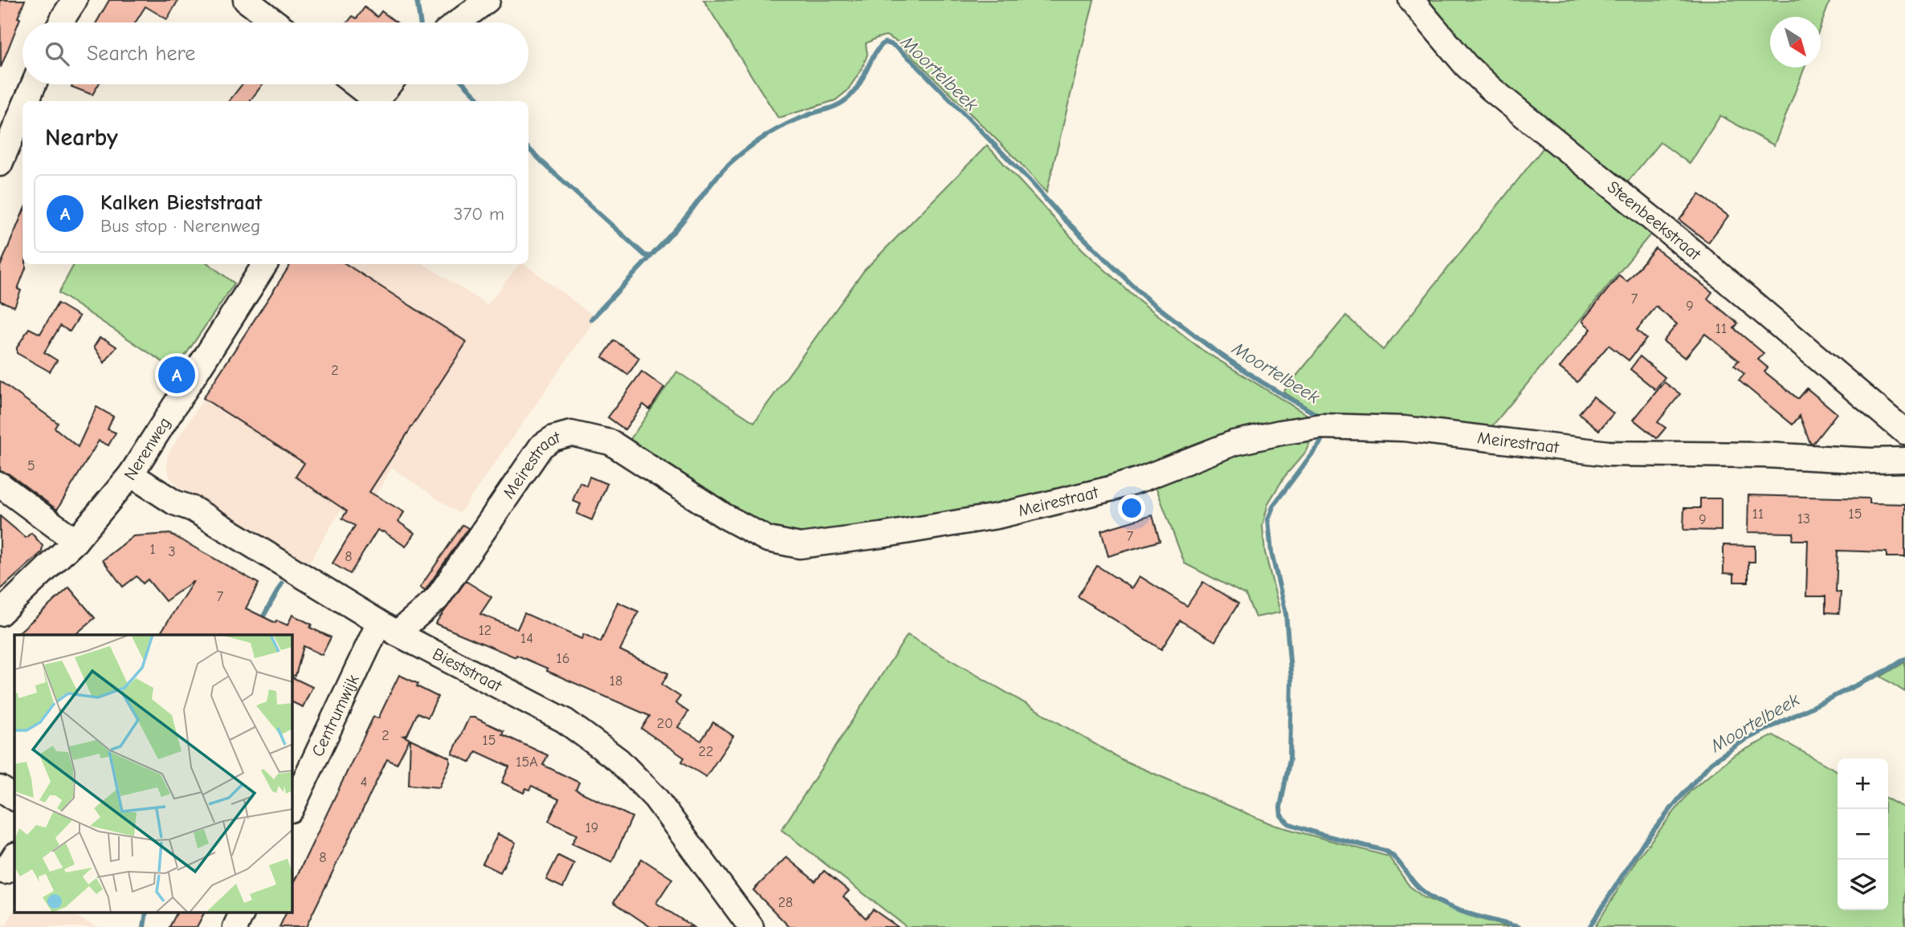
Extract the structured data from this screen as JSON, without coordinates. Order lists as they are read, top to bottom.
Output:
{
  "streets": {
    "street": [
      "Steenbeekstraat",
      "Meirestraat",
      "Nerenweg",
      "Bieststraat",
      "Centrumwijk"
    ]
  },
  "crossings": [
    ["Meirestraat", "Bieststraat"],
    ["Meirestraat", "Centrumwijk"],
    ["Nerenweg", "Bieststraat"],
    ["Bieststraat", "Centrumwijk"]
  ],
  "water": ["Moortelbeek"],
  "house_numbers": [
    "7",
    "9",
    "11",
    "2",
    "5",
    "11",
    "15",
    "13",
    "9",
    "7",
    "1",
    "3",
    "8",
    "7",
    "12",
    "14",
    "16",
    "18",
    "20",
    "2",
    "15",
    "22",
    "15A",
    "4",
    "19",
    "8",
    "28"
  ],
  "north": "bottom right",
  "page": {
    "search": "Search here",
    "heading": "Nearby",
    "list": [
      {
        "mark": "A",
        "name": "Kalken Bieststraat",
        "note": "Bus stop · Nerenweg",
        "value": "370 m"
      }
    ],
    "pins": "A",
    "map_buttons": ["+", "−"]
  }
}
